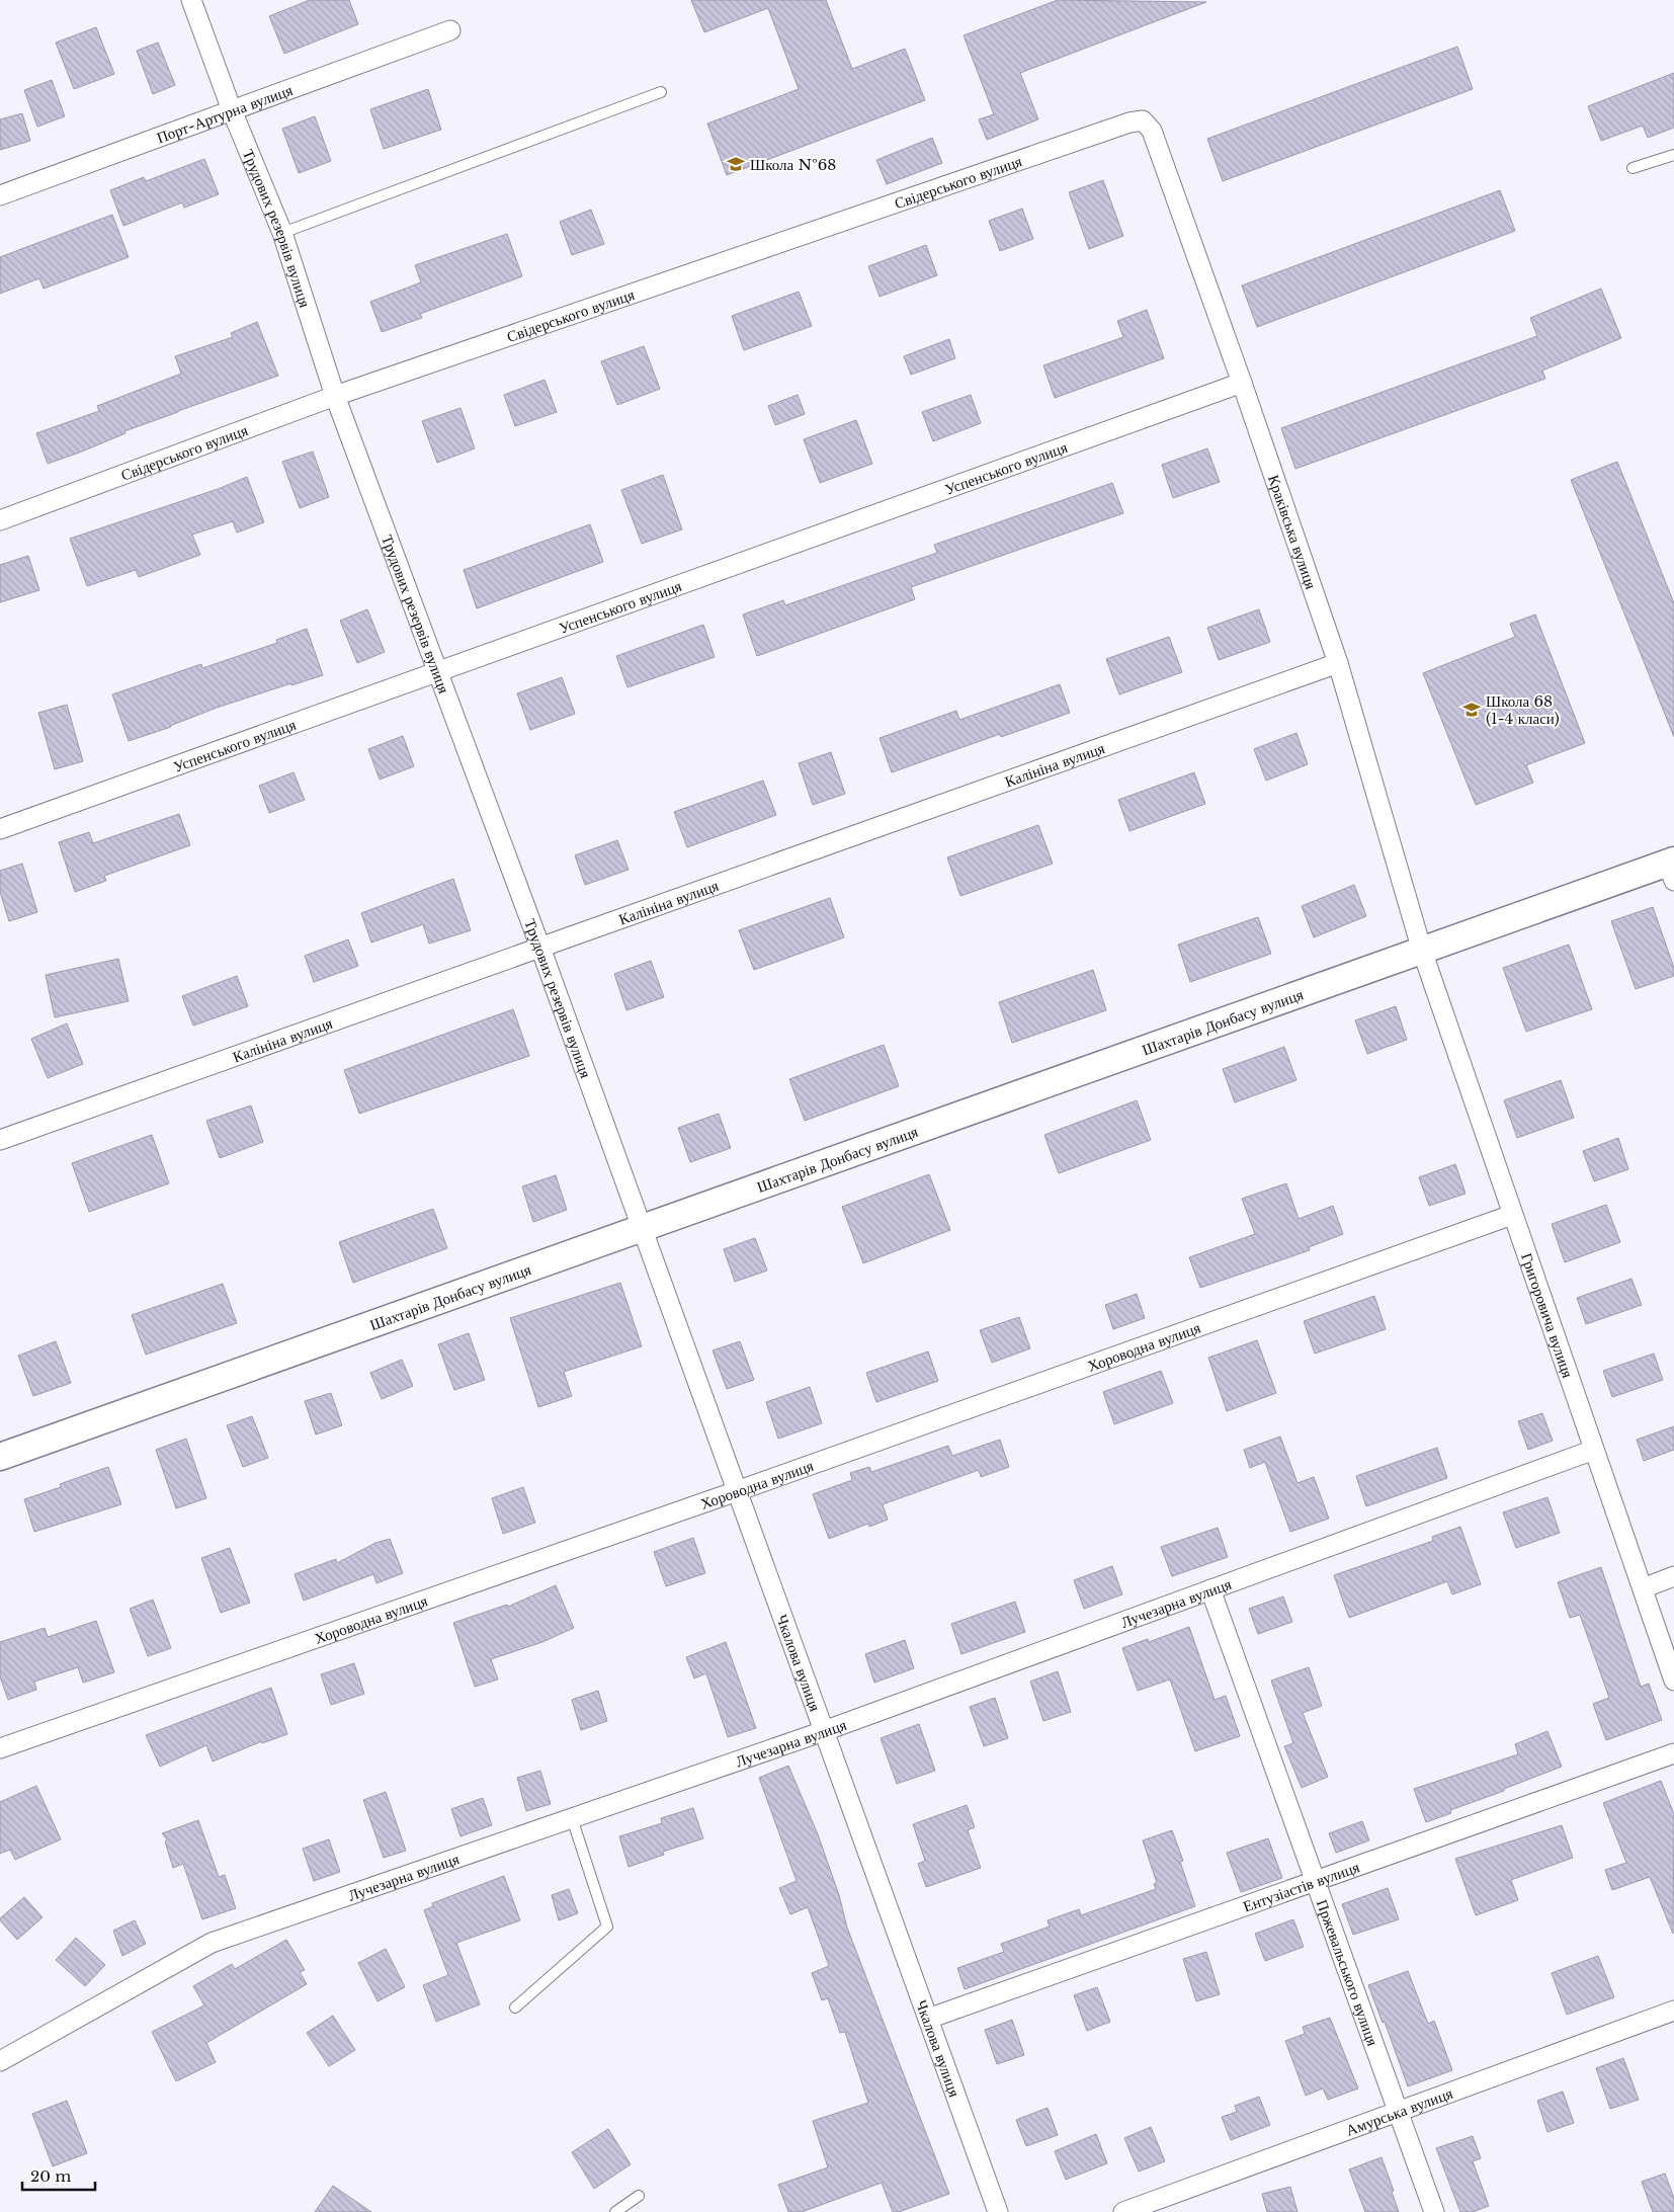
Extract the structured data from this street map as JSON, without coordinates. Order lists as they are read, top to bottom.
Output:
{
  "streets": {
    "street": [
      "Порт-Артурна вулиця",
      "Свідерського вулиця",
      "Трудових резервів вулиця",
      "Успенського вулиця",
      "Краківська вулиця",
      "Калініна вулиця",
      "Шахтарів Донбасу вулиця",
      "Григоровича вулиця",
      "Хороводна вулиця",
      "Лучезарна вулиця",
      "Чкалова вулиця",
      "Ентузіастів вулиця",
      "Пржевальського вулиця",
      "Амурська вулиця"
    ]
  },
  "crossings": [
    ["Порт-Артурна вулиця", "Трудових резервів вулиця"],
    ["Свідерського вулиця", "Трудових резервів вулиця"],
    ["Свідерського вулиця", "Краківська вулиця"],
    ["Трудових резервів вулиця", "Успенського вулиця"],
    ["Трудових резервів вулиця", "Калініна вулиця"],
    ["Трудових резервів вулиця", "Шахтарів Донбасу вулиця"],
    ["Трудових резервів вулиця", "Чкалова вулиця"],
    ["Успенського вулиця", "Краківська вулиця"],
    ["Краківська вулиця", "Калініна вулиця"],
    ["Краківська вулиця", "Шахтарів Донбасу вулиця"],
    ["Краківська вулиця", "Григоровича вулиця"],
    ["Шахтарів Донбасу вулиця", "Григоровича вулиця"],
    ["Шахтарів Донбасу вулиця", "Чкалова вулиця"],
    ["Григоровича вулиця", "Хороводна вулиця"],
    ["Григоровича вулиця", "Лучезарна вулиця"],
    ["Хороводна вулиця", "Чкалова вулиця"],
    ["Лучезарна вулиця", "Чкалова вулиця"],
    ["Лучезарна вулиця", "Пржевальського вулиця"],
    ["Чкалова вулиця", "Ентузіастів вулиця"],
    ["Ентузіастів вулиця", "Пржевальського вулиця"],
    ["Пржевальського вулиця", "Амурська вулиця"]
  ],
  "places": {
    "school or university": ["Школа №68", "Школа 68 (1-4 класи)"]
  },
  "scale_bar": "20 m"
}
